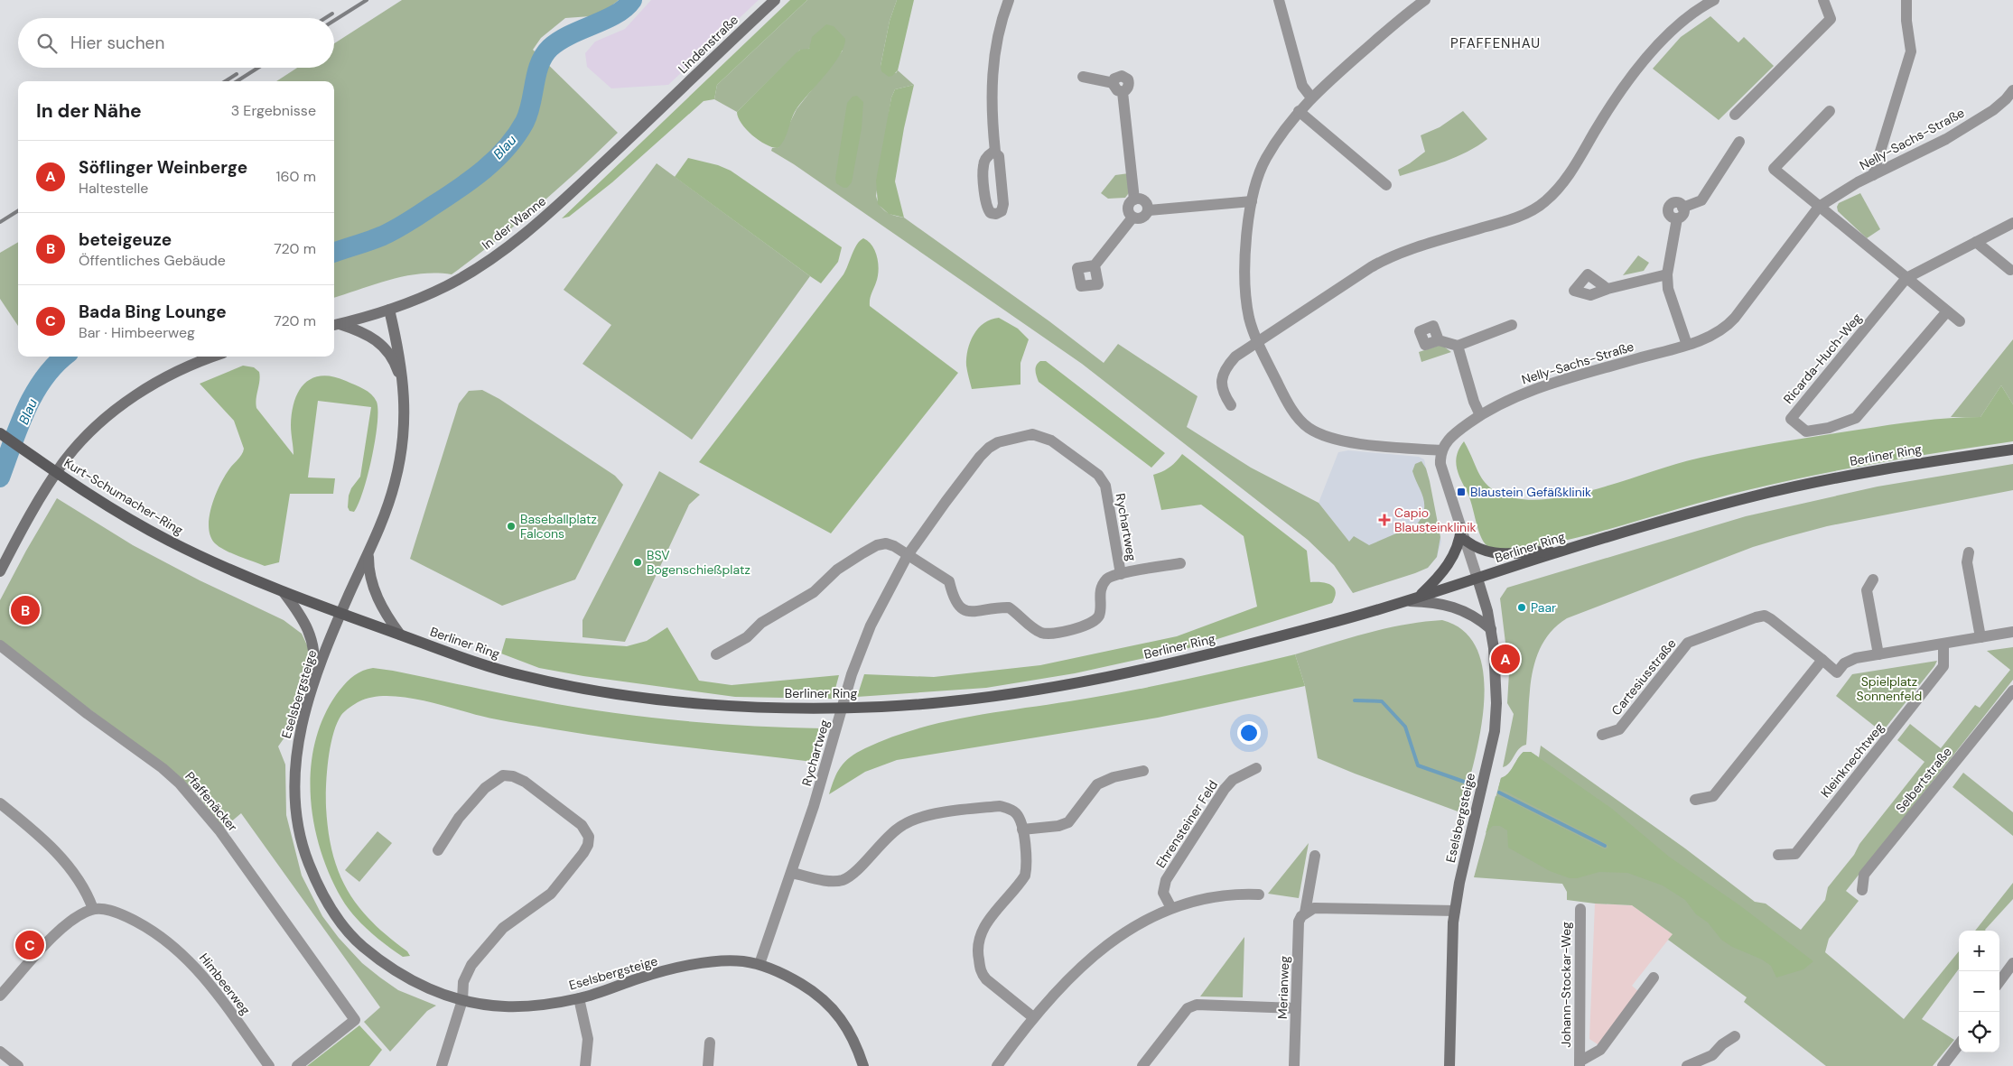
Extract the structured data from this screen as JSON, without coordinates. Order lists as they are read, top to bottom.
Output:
{
  "streets": {
    "main road": ["Berliner Ring", "Kurt-Schumacher-Ring"],
    "street": [
      "Lindenstraße",
      "Nelly-Sachs-Straße",
      "In der Wanne",
      "Ricarda-Huch-Weg",
      "Rychartweg",
      "Cartesiusstraße",
      "Eselsbergsteige",
      "Kleinknechtweg",
      "Selbertstraße",
      "Pfaffenäcker",
      "Ehrensteiner Feld",
      "Himbeerweg",
      "Johann-Stockar-Weg",
      "Merianweg"
    ]
  },
  "crossings": [
    ["Lindenstraße", "In der Wanne"],
    ["In der Wanne", "Eselsbergsteige"],
    ["Berliner Ring", "Kurt-Schumacher-Ring"],
    ["Berliner Ring", "Eselsbergsteige"],
    ["Kurt-Schumacher-Ring", "Eselsbergsteige"],
    ["Rychartweg", "Eselsbergsteige"],
    ["Cartesiusstraße", "Kleinknechtweg"]
  ],
  "districts": ["PFAFFENHAU"],
  "water": ["Blau"],
  "parks": ["Spielplatz Sonnenfeld"],
  "places": {
    "transit": ["Blaustein Gefäßklinik"],
    "health": ["Capio Blausteinklinik"],
    "other": ["Baseballplatz Falcons", "BSV Bogenschießplatz", "Paar"]
  },
  "page": {
    "search": "Hier suchen",
    "heading": ["In der Nähe", "3 Ergebnisse"],
    "list": [
      {
        "mark": "A",
        "name": "Söflinger Weinberge",
        "note": "Haltestelle",
        "value": "160 m"
      },
      {
        "mark": "B",
        "name": "beteigeuze",
        "note": "Öffentliches Gebäude",
        "value": "720 m"
      },
      {
        "mark": "C",
        "name": "Bada Bing Lounge",
        "note": "Bar · Himbeerweg",
        "value": "720 m"
      }
    ],
    "pins": ["B", "A", "C"],
    "map_buttons": ["+", "−"]
  }
}
